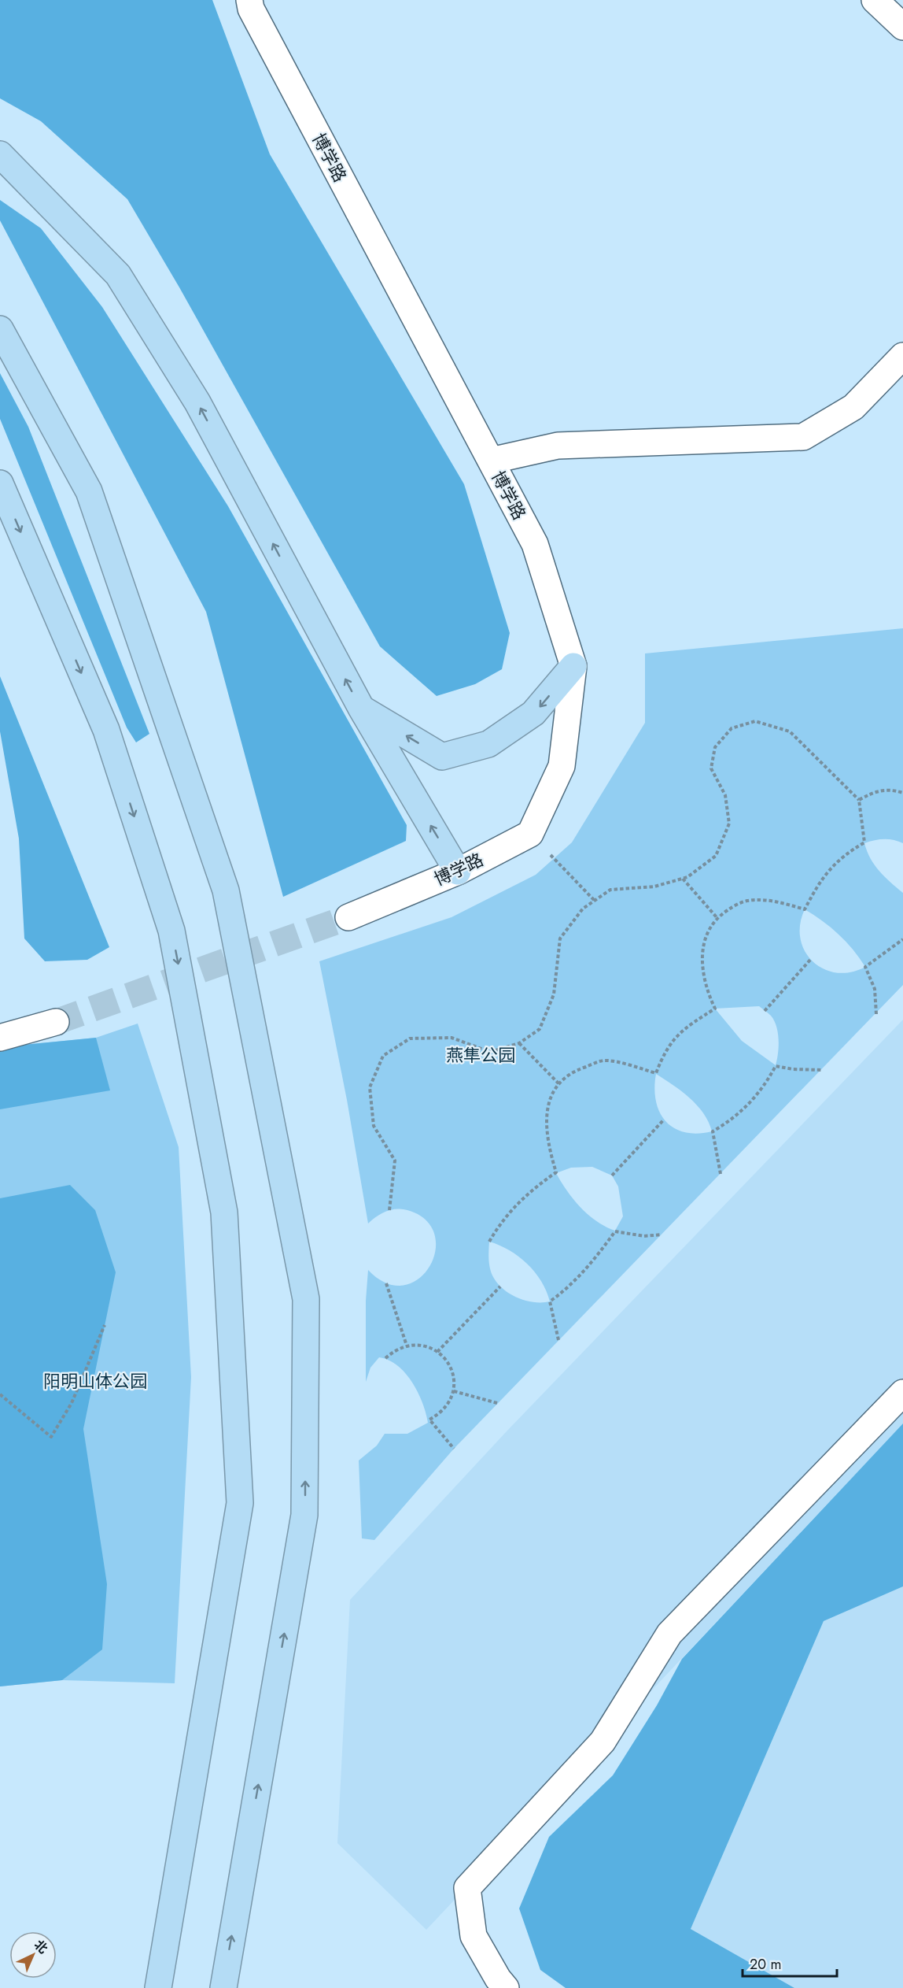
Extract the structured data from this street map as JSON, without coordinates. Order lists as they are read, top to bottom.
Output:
{
  "streets": {
    "street": ["博学路"]
  },
  "parks": ["燕隼公园", "阳明山体公园"],
  "scale_bar": "20 m",
  "north": "top right"
}
